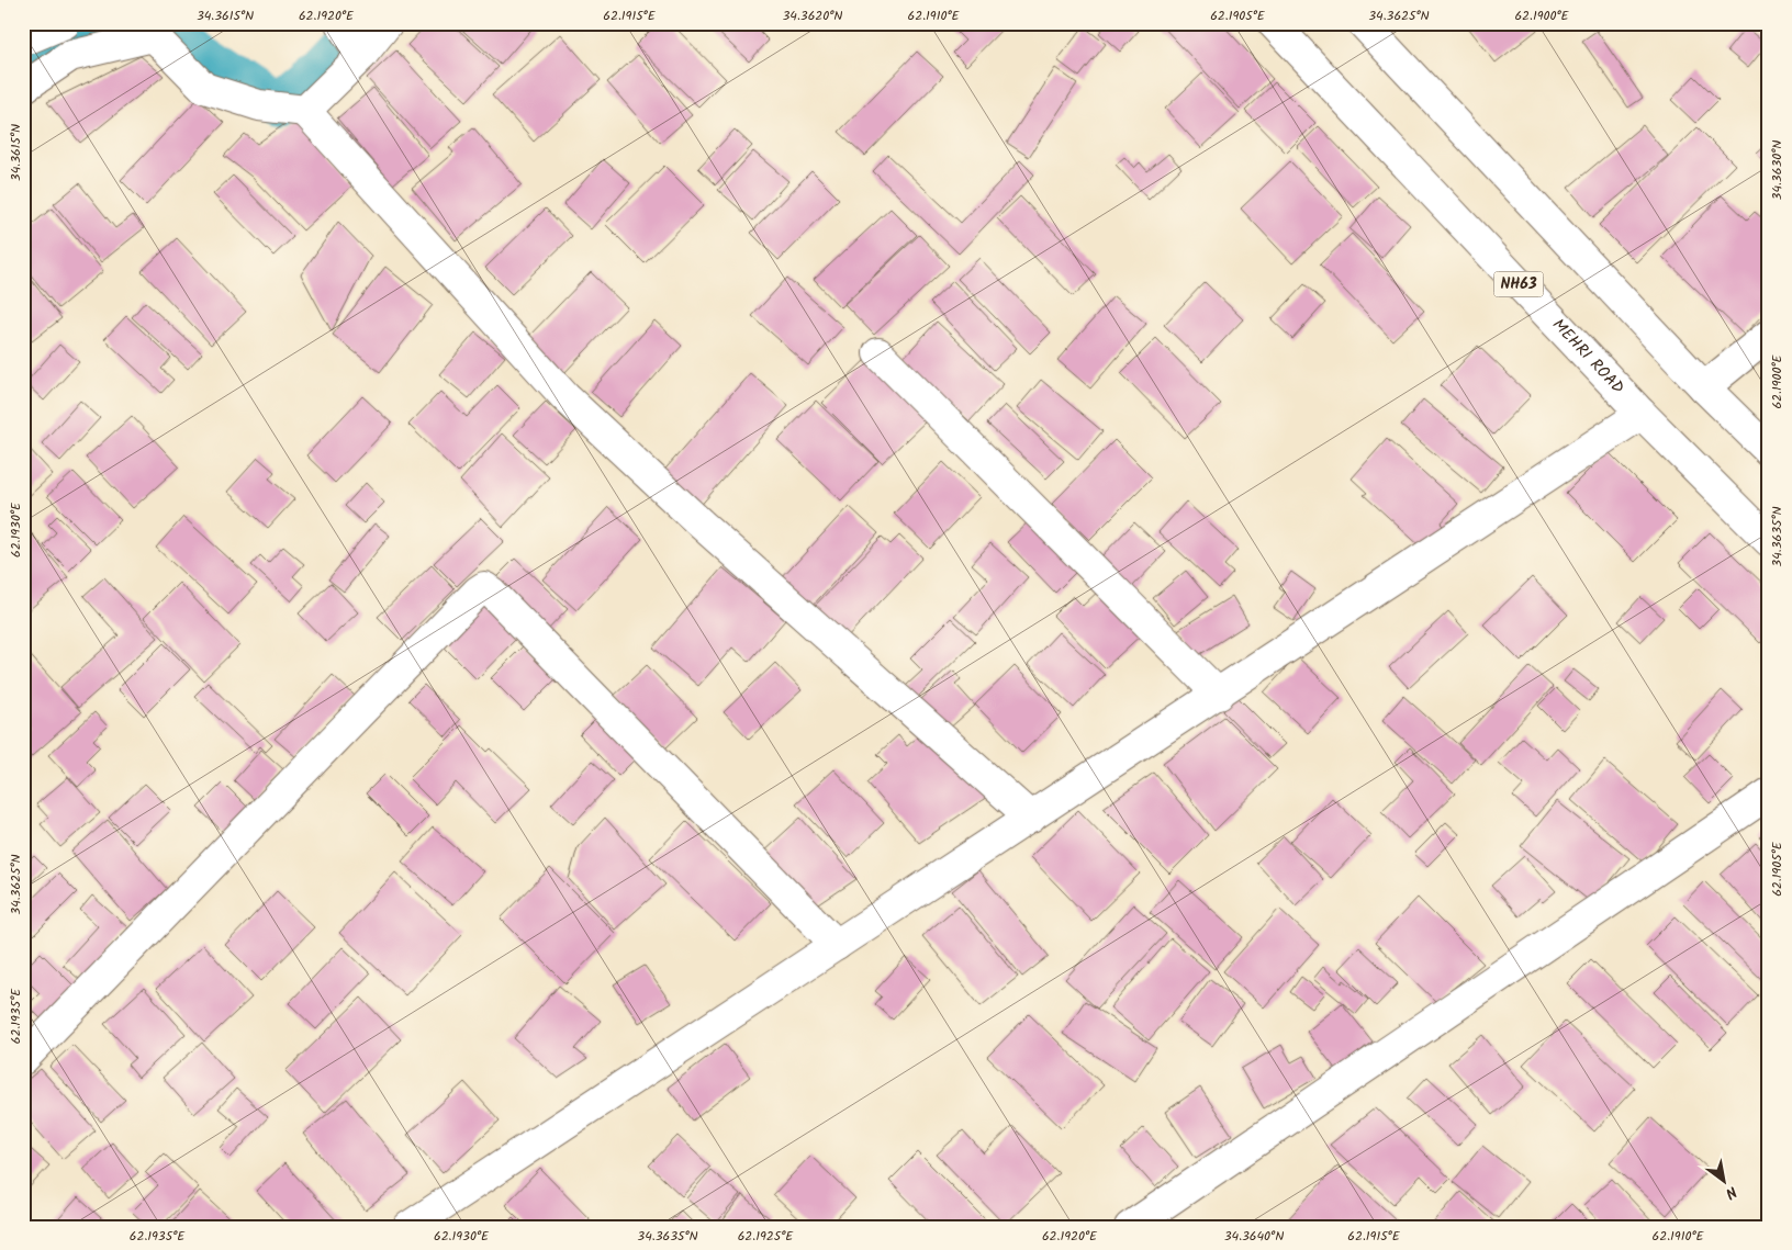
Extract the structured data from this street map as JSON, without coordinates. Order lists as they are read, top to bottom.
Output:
{
  "streets": {
    "main road": ["NH63", "MEHRI ROAD"]
  },
  "north": "bottom right",
  "coordinates": [
    "34.3615°N",
    "62.1920°E",
    "62.1915°E",
    "34.3620°N",
    "62.1910°E",
    "62.1905°E",
    "34.3625°N",
    "62.1900°E",
    "34.3630°N",
    "62.1930°E",
    "34.3635°N",
    "62.1935°E",
    "62.1925°E",
    "34.3640°N"
  ]
}
